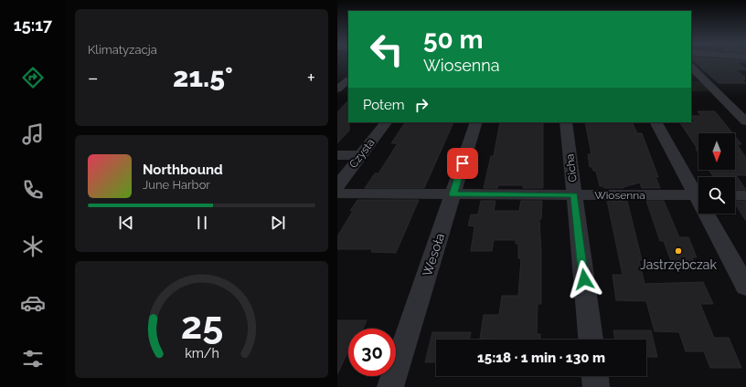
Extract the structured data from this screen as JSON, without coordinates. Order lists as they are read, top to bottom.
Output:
{
  "streets": {
    "street": [
      "Czysta",
      "Cicha",
      "Wiosenna",
      "Wesoła"
    ]
  },
  "crossings": [
    ["Cicha", "Wiosenna"],
    ["Wiosenna", "Wesoła"]
  ],
  "places": ["Jastrzębczak"],
  "north": "bottom",
  "page": {
    "tabs": "15:17",
    "tile": "Klimatyzacja",
    "turn": ["50 m", "Wiosenna"],
    "heat": ["−", "21.5°", "+"],
    "then": "Potem",
    "song": ["Northbound", "June Harbor"],
    "limit": "30",
    "trip": "15:18 · 1 min · 130 m",
    "gauge": ["25", "km/h"]
  }
}
